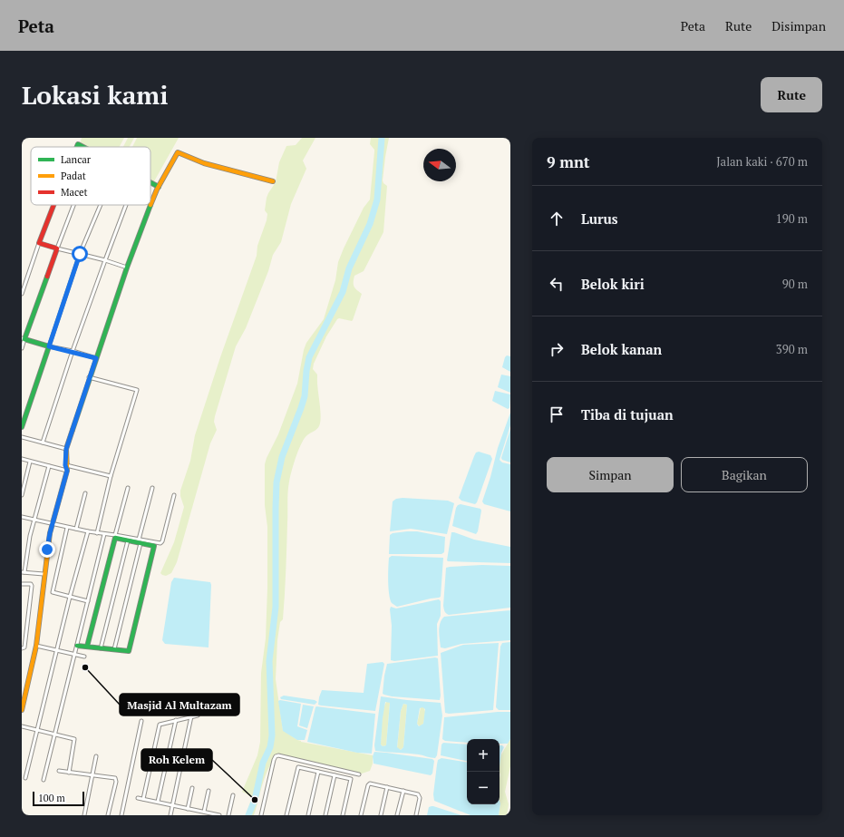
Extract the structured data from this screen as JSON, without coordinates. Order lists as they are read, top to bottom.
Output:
{
  "places": ["Masjid Al Multazam", "Roh Kelem"],
  "legend": ["Lancar", "Padat", "Macet"],
  "scale_bar": "100 m",
  "north": "left",
  "page": {
    "header": "Peta",
    "nav": ["Peta", "Rute", "Disimpan"],
    "buttons": [
      "Rute",
      ["Simpan", "Bagikan"]
    ],
    "title": "Lokasi kami",
    "heading": ["9 mnt", "Jalan kaki · 670 m"],
    "list": [
      ["Lurus", "190 m"],
      ["Belok kiri", "90 m"],
      ["Belok kanan", "390 m"],
      "Tiba di tujuan"
    ],
    "map_buttons": ["+", "−"],
    "scale": "100 m"
  }
}
